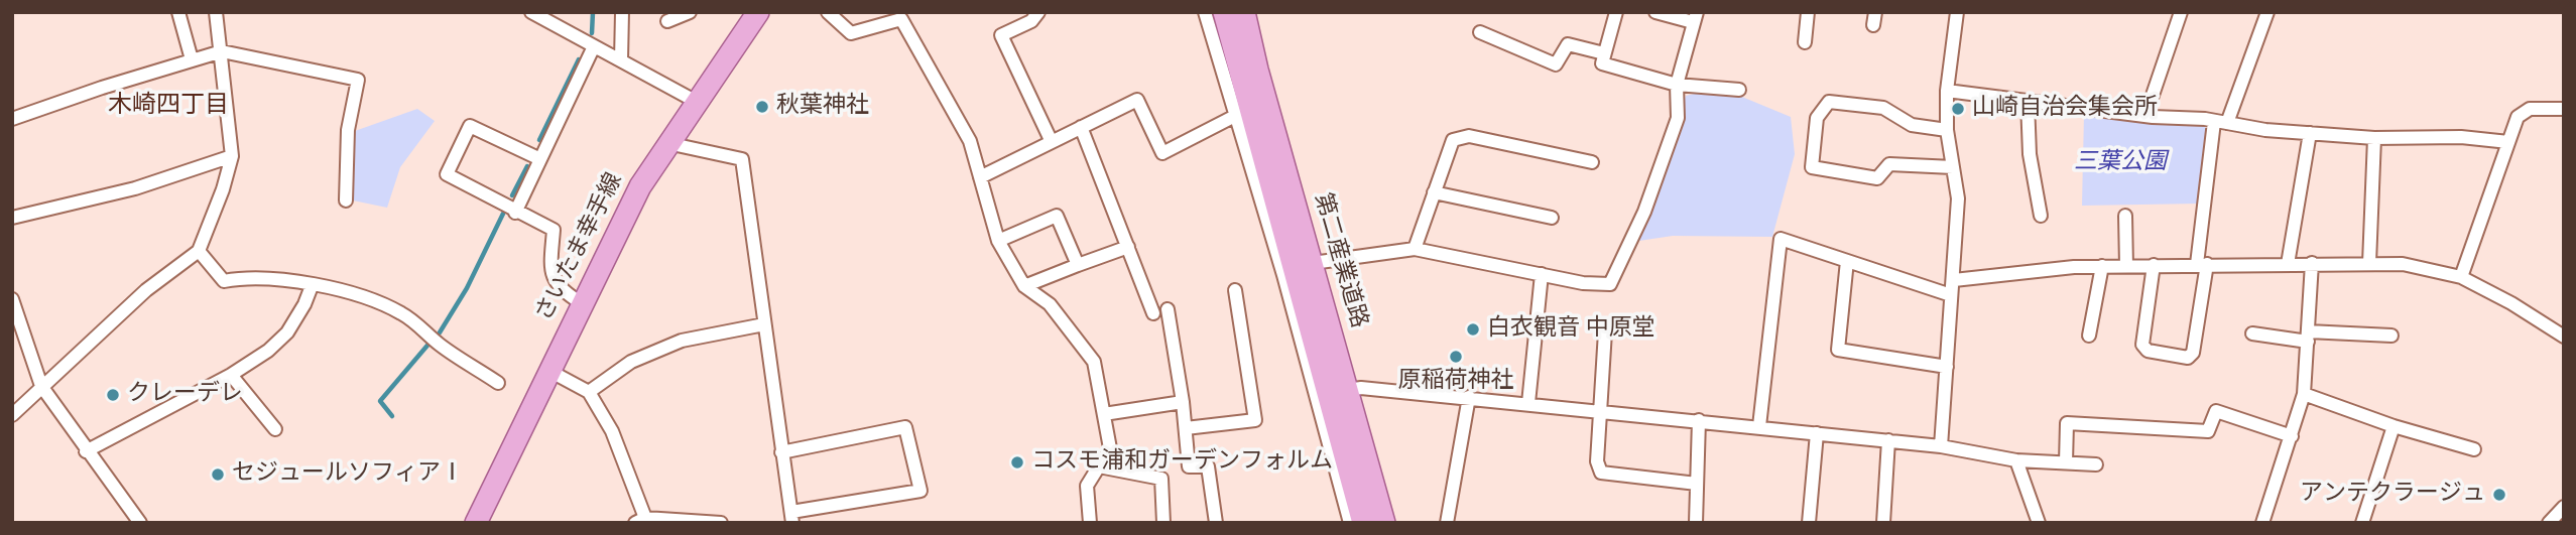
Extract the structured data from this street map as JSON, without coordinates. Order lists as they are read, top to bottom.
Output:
{
  "streets": {
    "main road": ["さいたま幸手線", "第二産業道路"]
  },
  "districts": ["木崎四丁目"],
  "parks": ["三葉公園"],
  "places": [
    "秋葉神社",
    "山崎自治会集会所",
    "白衣観音 中原堂",
    "原稲荷神社",
    "クレーデレ",
    "コスモ浦和ガーデンフォルム",
    "セジュールソフィアⅠ",
    "アンテクラージュ"
  ]
}
